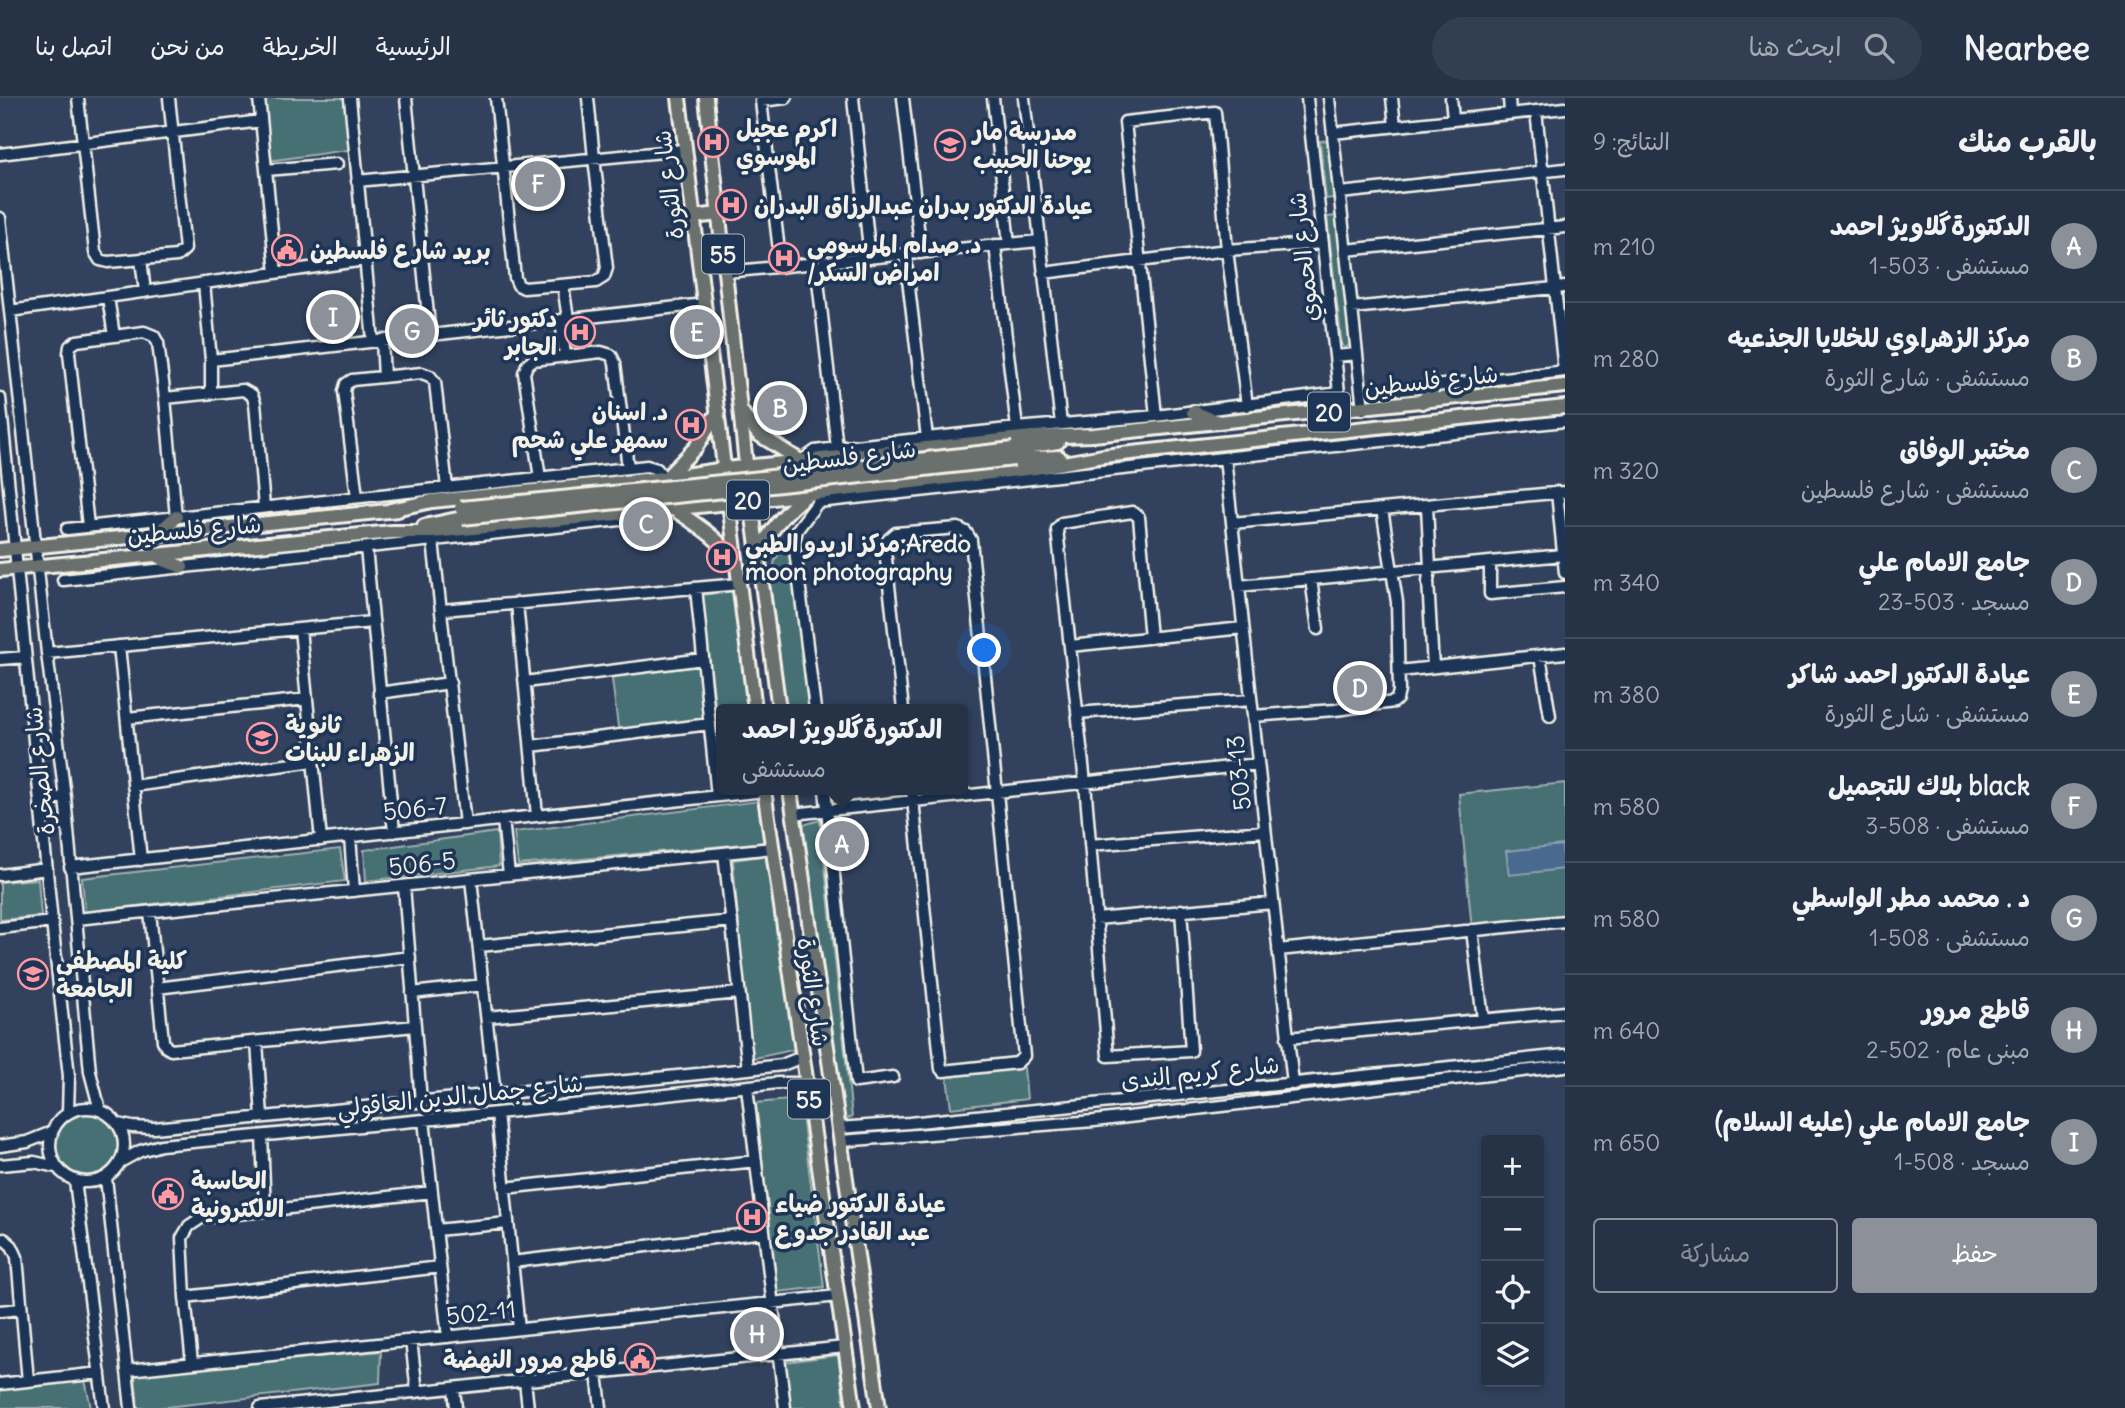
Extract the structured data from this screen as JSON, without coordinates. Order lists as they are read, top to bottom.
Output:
{
  "streets": {
    "main road": [
      "شارع الثورة",
      "55",
      "شارع فلسطين",
      "20"
    ],
    "street": [
      "شارع الحموي",
      "شارع الصخرة",
      "503-13",
      "506-7",
      "506-5",
      "شارع كريم الندى",
      "شارع جمال الدين العاقولي",
      "502-11"
    ]
  },
  "crossings": [
    ["شارع الثورة", "شارع فلسطين"],
    ["شارع الثورة", "506-5"],
    ["شارع الثورة", "شارع كريم الندى"],
    ["شارع الثورة", "شارع جمال الدين العاقولي"],
    ["شارع الثورة", "502-11"],
    ["شارع الحموي", "شارع فلسطين"],
    ["شارع فلسطين", "شارع الصخرة"],
    ["شارع الصخرة", "506-7"],
    ["شارع الصخرة", "506-5"],
    ["شارع الصخرة", "شارع جمال الدين العاقولي"],
    ["503-13", "شارع كريم الندى"]
  ],
  "places": {
    "hospital": [
      "اكرم عجيل الموسوي",
      "عيادة الدكتور بدران عبدالرزاق البدران",
      "د. صدام المرسومي /امراض السكر",
      "دكتور ثائر الجابر",
      "د. اسنان سمهر علي شحم",
      "مركز اريدو الطبي;Aredo moon photography",
      "عيادة الدكتور ضياء عبد القادر جدوع"
    ],
    "school or university": ["مدرسة مار يوحنا الحبيب", "ثانوية الزهراء للبنات", "كلية المصطفى الجامعة"],
    "public building": ["بريد شارع فلسطين", "الحاسبة الالكترونية", "قاطع مرور النهضة"]
  },
  "page": {
    "header": "Nearbee",
    "search": "ابحث هنا",
    "nav": [
      "الرئيسية",
      "الخريطة",
      "من نحن",
      "اتصل بنا"
    ],
    "heading": ["بالقرب منك", "النتائج: 9"],
    "pins": [
      "F",
      "I",
      "G",
      "E",
      "B",
      "C",
      "D",
      "A",
      "H"
    ],
    "list": [
      {
        "mark": "A",
        "name": "الدكتورةگلاويژ احمد",
        "note": "مستشفى · 503-1",
        "value": "210 m"
      },
      {
        "mark": "B",
        "name": "مركز الزهراوي للخلايا الجذعيه",
        "note": "مستشفى · شارع الثورة",
        "value": "280 m"
      },
      {
        "mark": "C",
        "name": "مختبر الوفاق",
        "note": "مستشفى · شارع فلسطين",
        "value": "320 m"
      },
      {
        "mark": "D",
        "name": "جامع الامام علي",
        "note": "مسجد · 503-23",
        "value": "340 m"
      },
      {
        "mark": "E",
        "name": "عيادة الدكتور احمد شاكر",
        "note": "مستشفى · شارع الثورة",
        "value": "380 m"
      },
      {
        "mark": "F",
        "name": "black بلاك للتجميل",
        "note": "مستشفى · 508-3",
        "value": "580 m"
      },
      {
        "mark": "G",
        "name": "د . محمد مطر الواسطي",
        "note": "مستشفى · 508-1",
        "value": "580 m"
      },
      {
        "mark": "H",
        "name": "قاطع مرور",
        "note": "مبنى عام · 502-2",
        "value": "640 m"
      },
      {
        "mark": "I",
        "name": "جامع الامام علي (عليه السلام)",
        "note": "مسجد · 508-1",
        "value": "650 m"
      }
    ],
    "popup": ["الدكتورةگلاويژ احمد", "مستشفى"],
    "map_buttons": ["+", "−"],
    "buttons": ["حفظ", "مشاركة"]
  }
}
